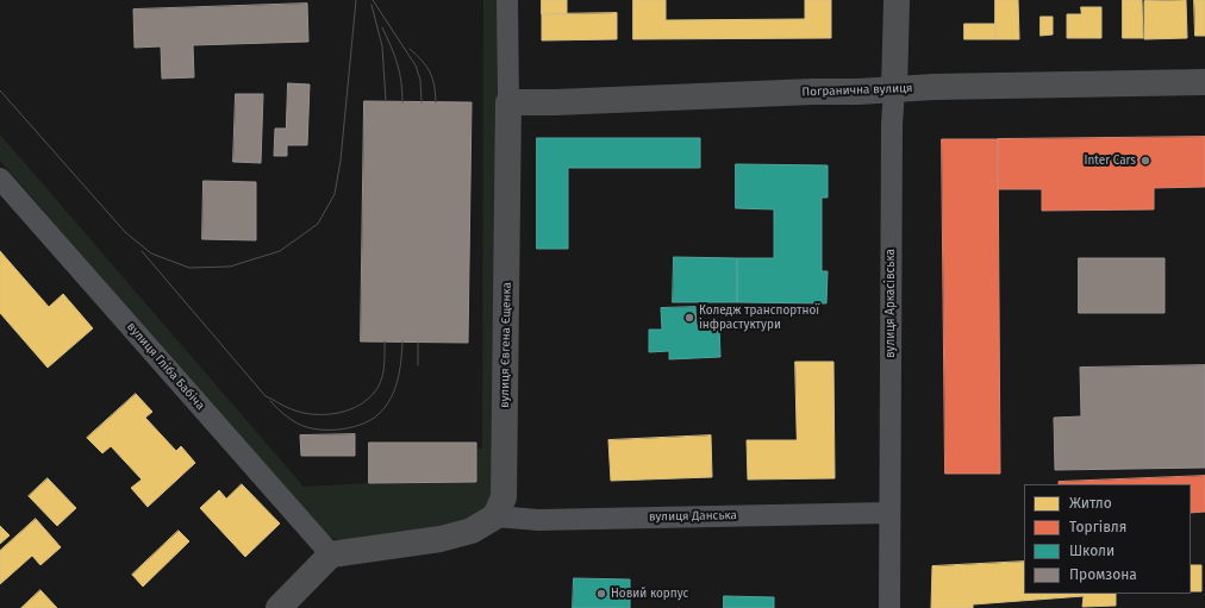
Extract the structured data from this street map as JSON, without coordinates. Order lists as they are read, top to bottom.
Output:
{
  "streets": {
    "street": [
      "Погранична вулиця",
      "вулиця Аркасівська",
      "вулиця Євгена Єщенка",
      "вулиця Гліба Бабіча",
      "вулиця Данська"
    ]
  },
  "crossings": [
    ["Погранична вулиця", "вулиця Аркасівська"],
    ["Погранична вулиця", "вулиця Євгена Єщенка"],
    ["вулиця Аркасівська", "вулиця Данська"],
    ["вулиця Євгена Єщенка", "вулиця Данська"]
  ],
  "places": ["Inter Cars", "Коледж транспортної інфрастуктури", "Новий корпус"],
  "legend": [
    "Житло",
    "Торгівля",
    "Школи",
    "Промзона"
  ]
}
